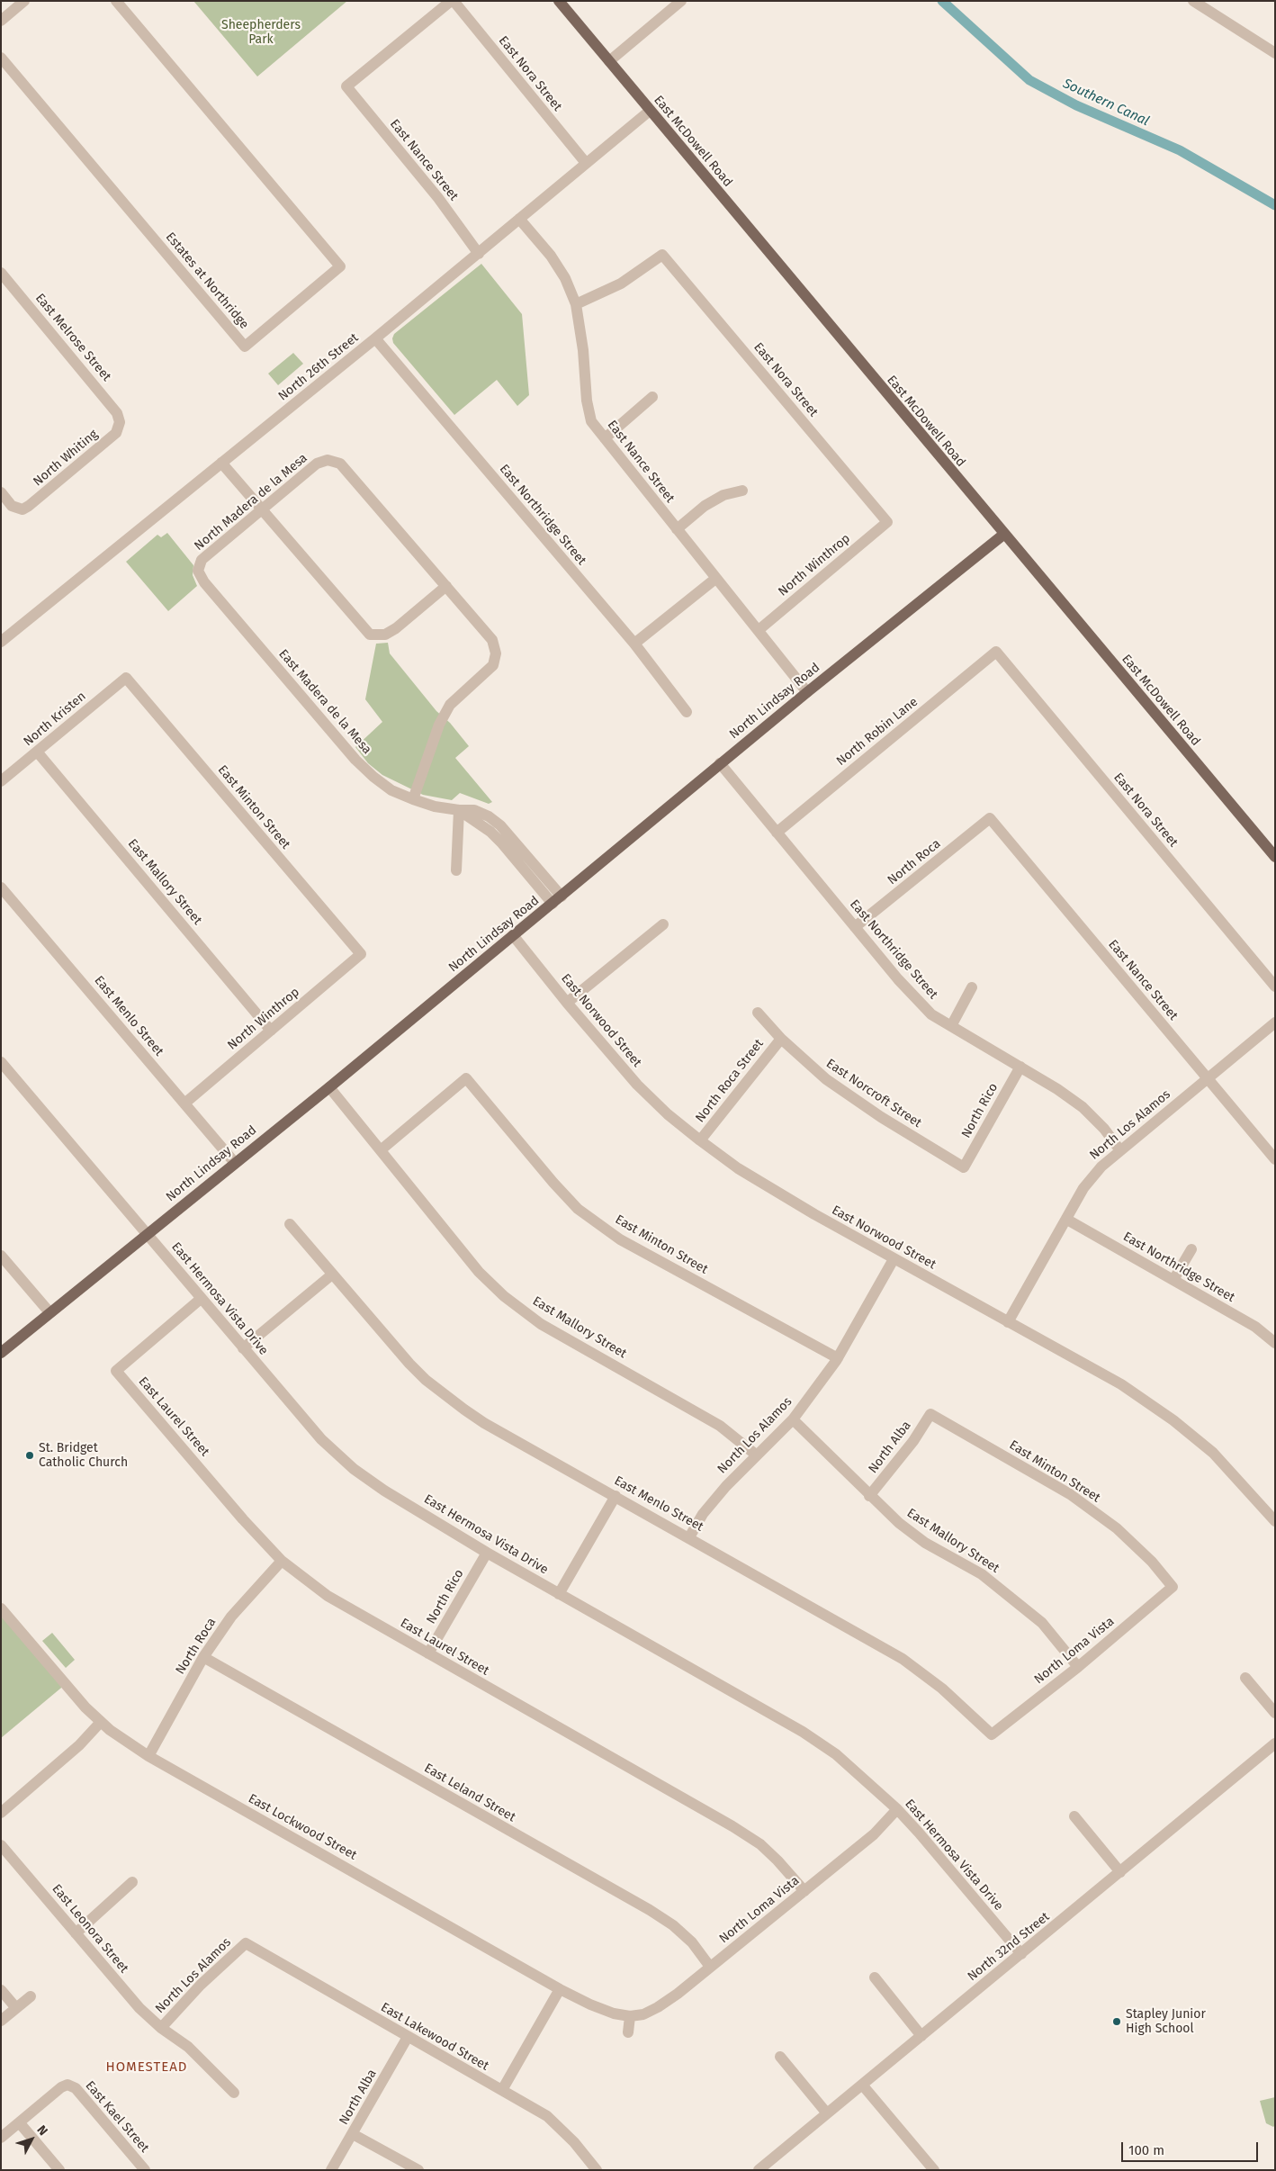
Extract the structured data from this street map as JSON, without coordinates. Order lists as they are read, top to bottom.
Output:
{
  "streets": {
    "main road": ["East McDowell Road", "North Lindsay Road"],
    "street": [
      "East Nora Street",
      "East Nance Street",
      "Estates at Northridge",
      "East Melrose Street",
      "North 26th Street",
      "North Whiting",
      "North Madera de la Mesa",
      "East Northridge Street",
      "North Winthrop",
      "East Madera de la Mesa",
      "North Kristen",
      "North Robin Lane",
      "East Minton Street",
      "North Roca",
      "East Mallory Street",
      "East Menlo Street",
      "East Norwood Street",
      "North Roca Street",
      "East Norcroft Street",
      "North Rico",
      "North Los Alamos",
      "East Hermosa Vista Drive",
      "East Laurel Street",
      "North Alba",
      "North Loma Vista",
      "East Leland Street",
      "East Lockwood Street",
      "East Leonora Street",
      "North 32nd Street",
      "East Lakewood Street",
      "East Kael Street"
    ]
  },
  "crossings": [
    ["East Nora Street", "East Nance Street"],
    ["East Nora Street", "North 26th Street"],
    ["East Nora Street", "North Winthrop"],
    ["East Nora Street", "North Robin Lane"],
    ["East McDowell Road", "North 26th Street"],
    ["East McDowell Road", "North Lindsay Road"],
    ["East Nance Street", "North 26th Street"],
    ["East Nance Street", "North Winthrop"],
    ["East Nance Street", "North Lindsay Road"],
    ["East Nance Street", "North Roca"],
    ["East Nance Street", "North Los Alamos"],
    ["East Melrose Street", "North Whiting"],
    ["North 26th Street", "East Northridge Street"],
    ["North Madera de la Mesa", "East Madera de la Mesa"],
    ["East Northridge Street", "North Lindsay Road"],
    ["East Northridge Street", "North Robin Lane"],
    ["East Northridge Street", "North Roca"],
    ["East Northridge Street", "North Rico"],
    ["East Northridge Street", "North Los Alamos"],
    ["North Winthrop", "East Minton Street"],
    ["North Winthrop", "East Mallory Street"],
    ["North Winthrop", "East Menlo Street"],
    ["North Lindsay Road", "East Madera de la Mesa"],
    ["North Lindsay Road", "East Mallory Street"],
    ["North Lindsay Road", "East Menlo Street"],
    ["North Lindsay Road", "East Norwood Street"],
    ["North Lindsay Road", "East Hermosa Vista Drive"],
    ["North Kristen", "East Minton Street"],
    ["North Kristen", "East Mallory Street"],
    ["East Minton Street", "East Mallory Street"],
    ["East Minton Street", "North Los Alamos"],
    ["East Minton Street", "North Alba"],
    ["East Minton Street", "North Loma Vista"],
    ["North Roca", "East Laurel Street"],
    ["North Roca", "East Leland Street"],
    ["North Roca", "East Lockwood Street"],
    ["East Mallory Street", "North Los Alamos"],
    ["East Mallory Street", "North Alba"],
    ["East Mallory Street", "North Loma Vista"],
    ["East Menlo Street", "North Los Alamos"],
    ["East Menlo Street", "North Loma Vista"],
    ["East Norwood Street", "North Roca Street"],
    ["East Norwood Street", "North Los Alamos"],
    ["North Roca Street", "East Norcroft Street"],
    ["East Norcroft Street", "North Rico"],
    ["North Rico", "East Hermosa Vista Drive"],
    ["North Rico", "East Laurel Street"],
    ["North Los Alamos", "East Leonora Street"],
    ["North Los Alamos", "East Lakewood Street"],
    ["East Hermosa Vista Drive", "East Laurel Street"],
    ["East Hermosa Vista Drive", "North Loma Vista"],
    ["East Hermosa Vista Drive", "North 32nd Street"],
    ["East Laurel Street", "North Loma Vista"],
    ["North Alba", "East Lakewood Street"],
    ["North Loma Vista", "East Leland Street"],
    ["North Loma Vista", "East Lockwood Street"]
  ],
  "districts": ["HOMESTEAD"],
  "water": ["Southern Canal"],
  "parks": ["Sheepherders Park"],
  "places": ["St. Bridget Catholic Church", "Stapley Junior High School"],
  "scale_bar": "100 m",
  "north": "top right"
}
